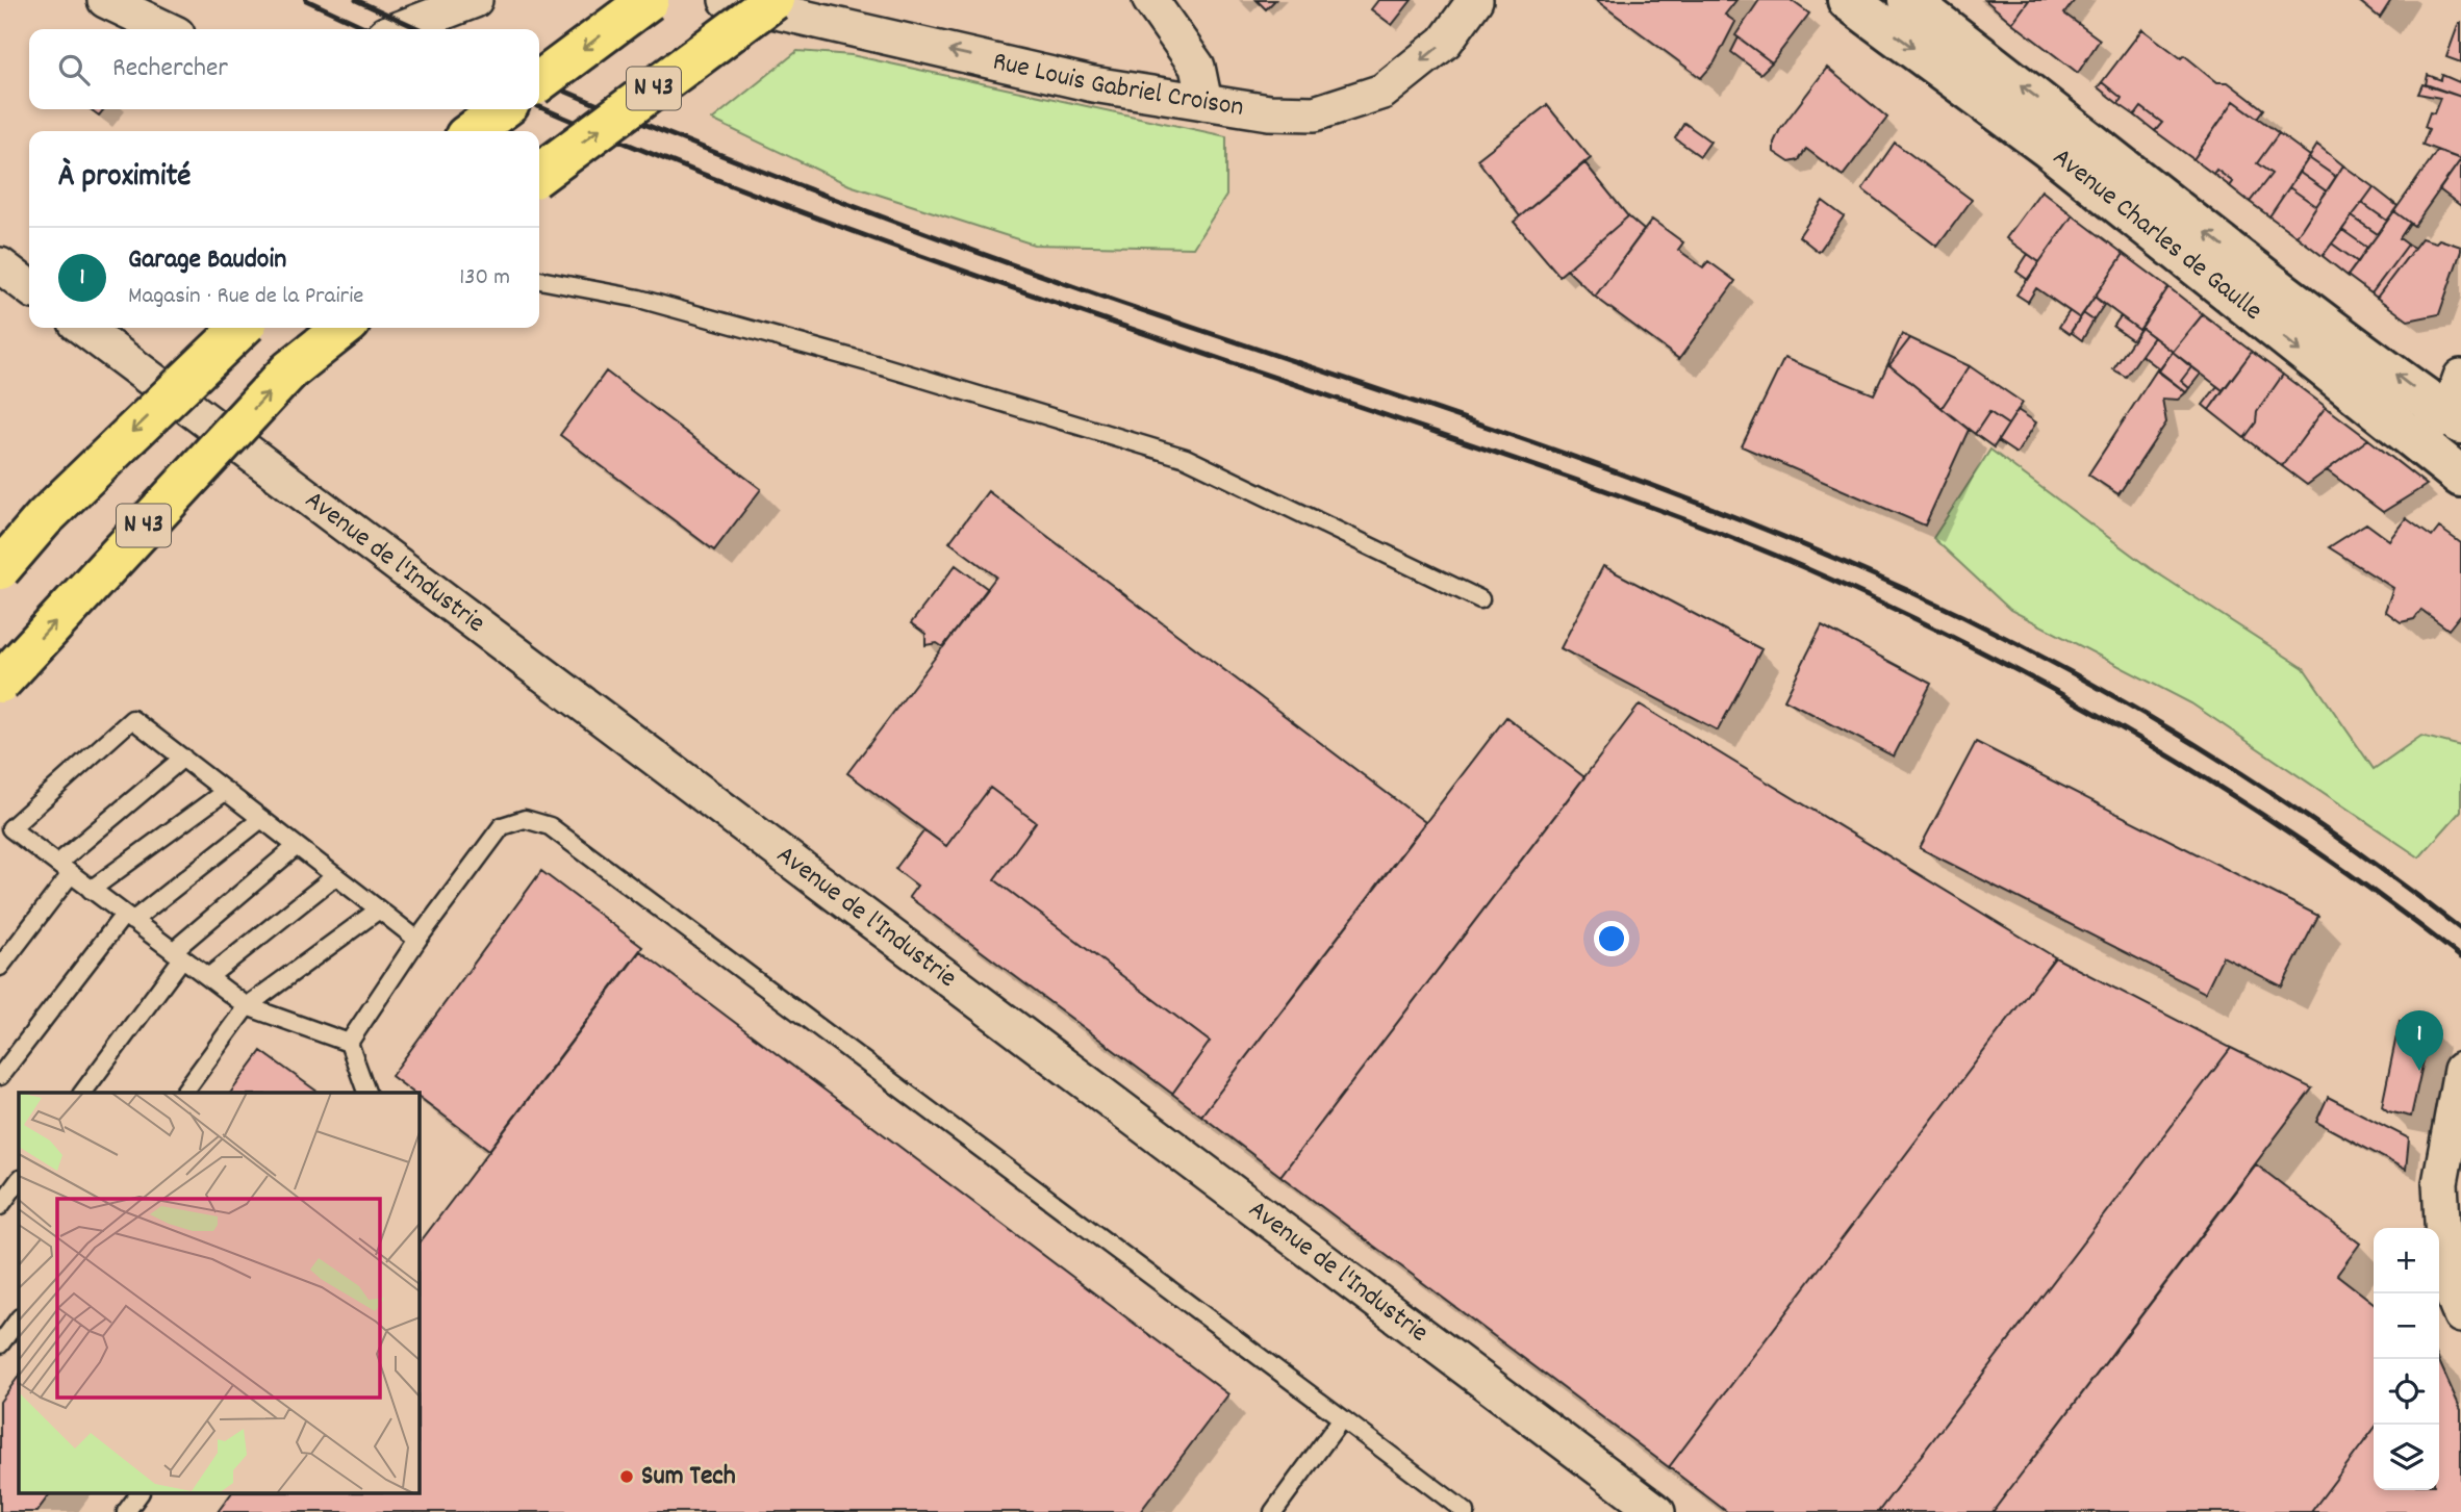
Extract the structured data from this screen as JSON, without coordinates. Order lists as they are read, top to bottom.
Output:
{
  "streets": {
    "highway": ["N 43"],
    "main road": ["Avenue Charles de Gaulle"],
    "street": ["Rue Louis Gabriel Croison", "Avenue de l'Industrie"]
  },
  "one_way": ["Rue Louis Gabriel Croison"],
  "places": ["Sum Tech"],
  "page": {
    "search": "Rechercher",
    "heading": "À proximité",
    "list": [
      {
        "mark": "1",
        "name": "Garage Baudoin",
        "note": "Magasin · Rue de la Prairie",
        "value": "130 m"
      }
    ],
    "pins": "1",
    "map_buttons": ["+", "−"]
  }
}
